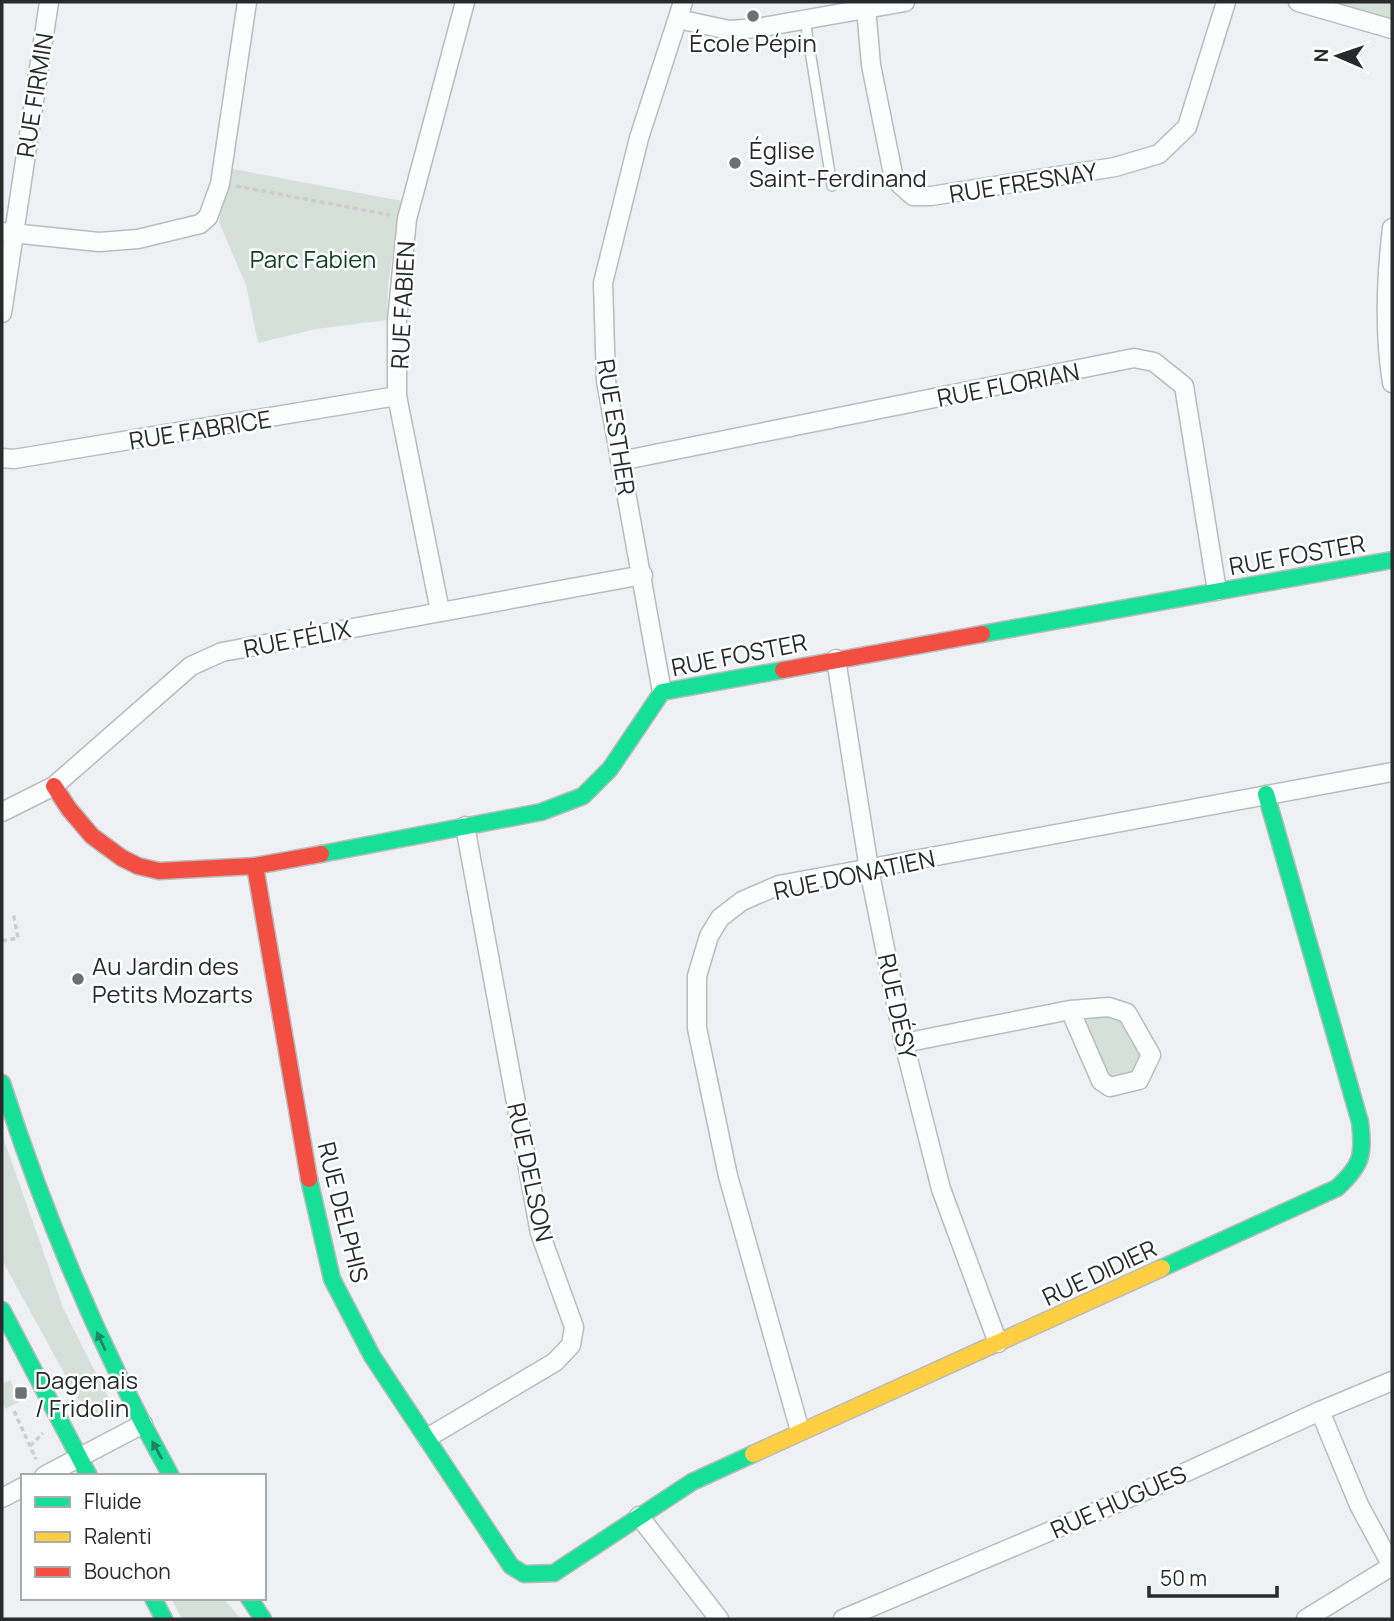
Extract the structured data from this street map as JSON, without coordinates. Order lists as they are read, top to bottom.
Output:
{
  "streets": {
    "street": [
      "RUE FIRMIN",
      "RUE FRESNAY",
      "RUE FABIEN",
      "RUE FLORIAN",
      "RUE ESTHER",
      "RUE FABRICE",
      "RUE FOSTER",
      "RUE FÉLIX",
      "RUE DONATIEN",
      "RUE DÉSY",
      "RUE DELSON",
      "RUE DELPHIS",
      "RUE DIDIER",
      "RUE HUGUES"
    ]
  },
  "crossings": [
    ["RUE FABIEN", "RUE FABRICE"],
    ["RUE FABIEN", "RUE FÉLIX"],
    ["RUE FLORIAN", "RUE ESTHER"],
    ["RUE FLORIAN", "RUE FOSTER"],
    ["RUE ESTHER", "RUE FOSTER"],
    ["RUE ESTHER", "RUE FÉLIX"],
    ["RUE FOSTER", "RUE FÉLIX"],
    ["RUE FOSTER", "RUE DÉSY"],
    ["RUE FOSTER", "RUE DELSON"],
    ["RUE FOSTER", "RUE DELPHIS"],
    ["RUE DONATIEN", "RUE DÉSY"],
    ["RUE DONATIEN", "RUE DIDIER"],
    ["RUE DÉSY", "RUE DIDIER"],
    ["RUE DELSON", "RUE DELPHIS"],
    ["RUE DELPHIS", "RUE DIDIER"]
  ],
  "parks": ["Parc Fabien"],
  "places": {
    "other": ["École Pépin", "Église Saint-Ferdinand", "Au Jardin des Petits Mozarts"],
    "transit": ["Dagenais / Fridolin"]
  },
  "legend": ["Fluide", "Ralenti", "Bouchon"],
  "scale_bar": "50 m",
  "north": "left"
}
